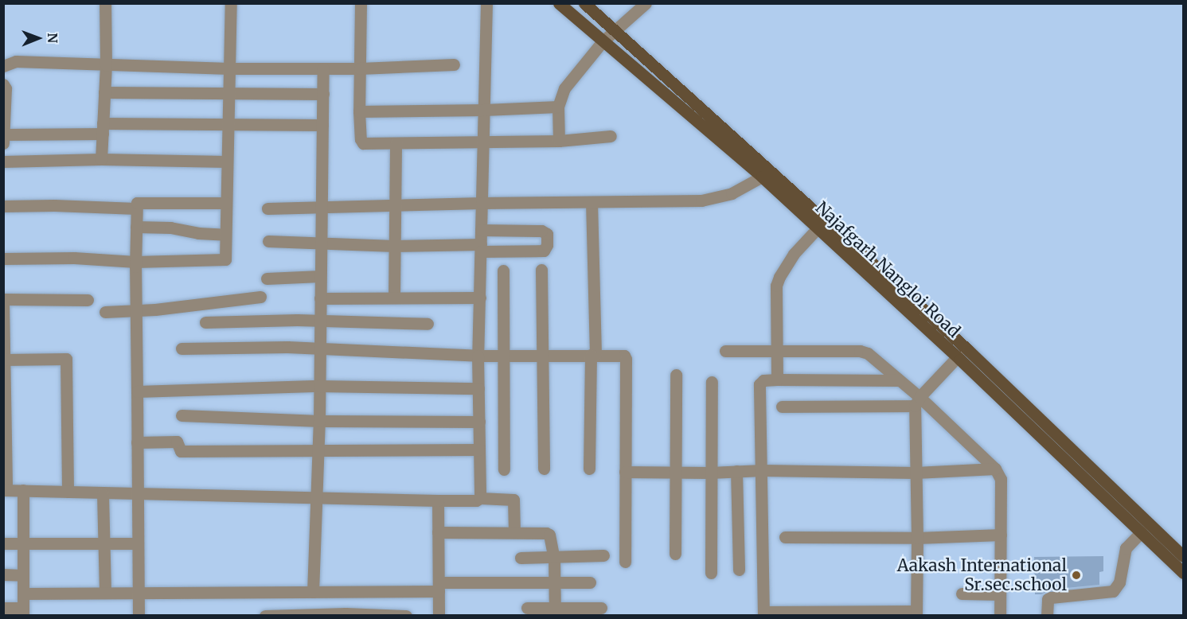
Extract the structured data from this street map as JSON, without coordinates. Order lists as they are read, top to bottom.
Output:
{
  "streets": {
    "main road": ["Najafgarh Nangloi Road"]
  },
  "places": ["Aakash International Sr.sec.school"],
  "north": "right"
}
